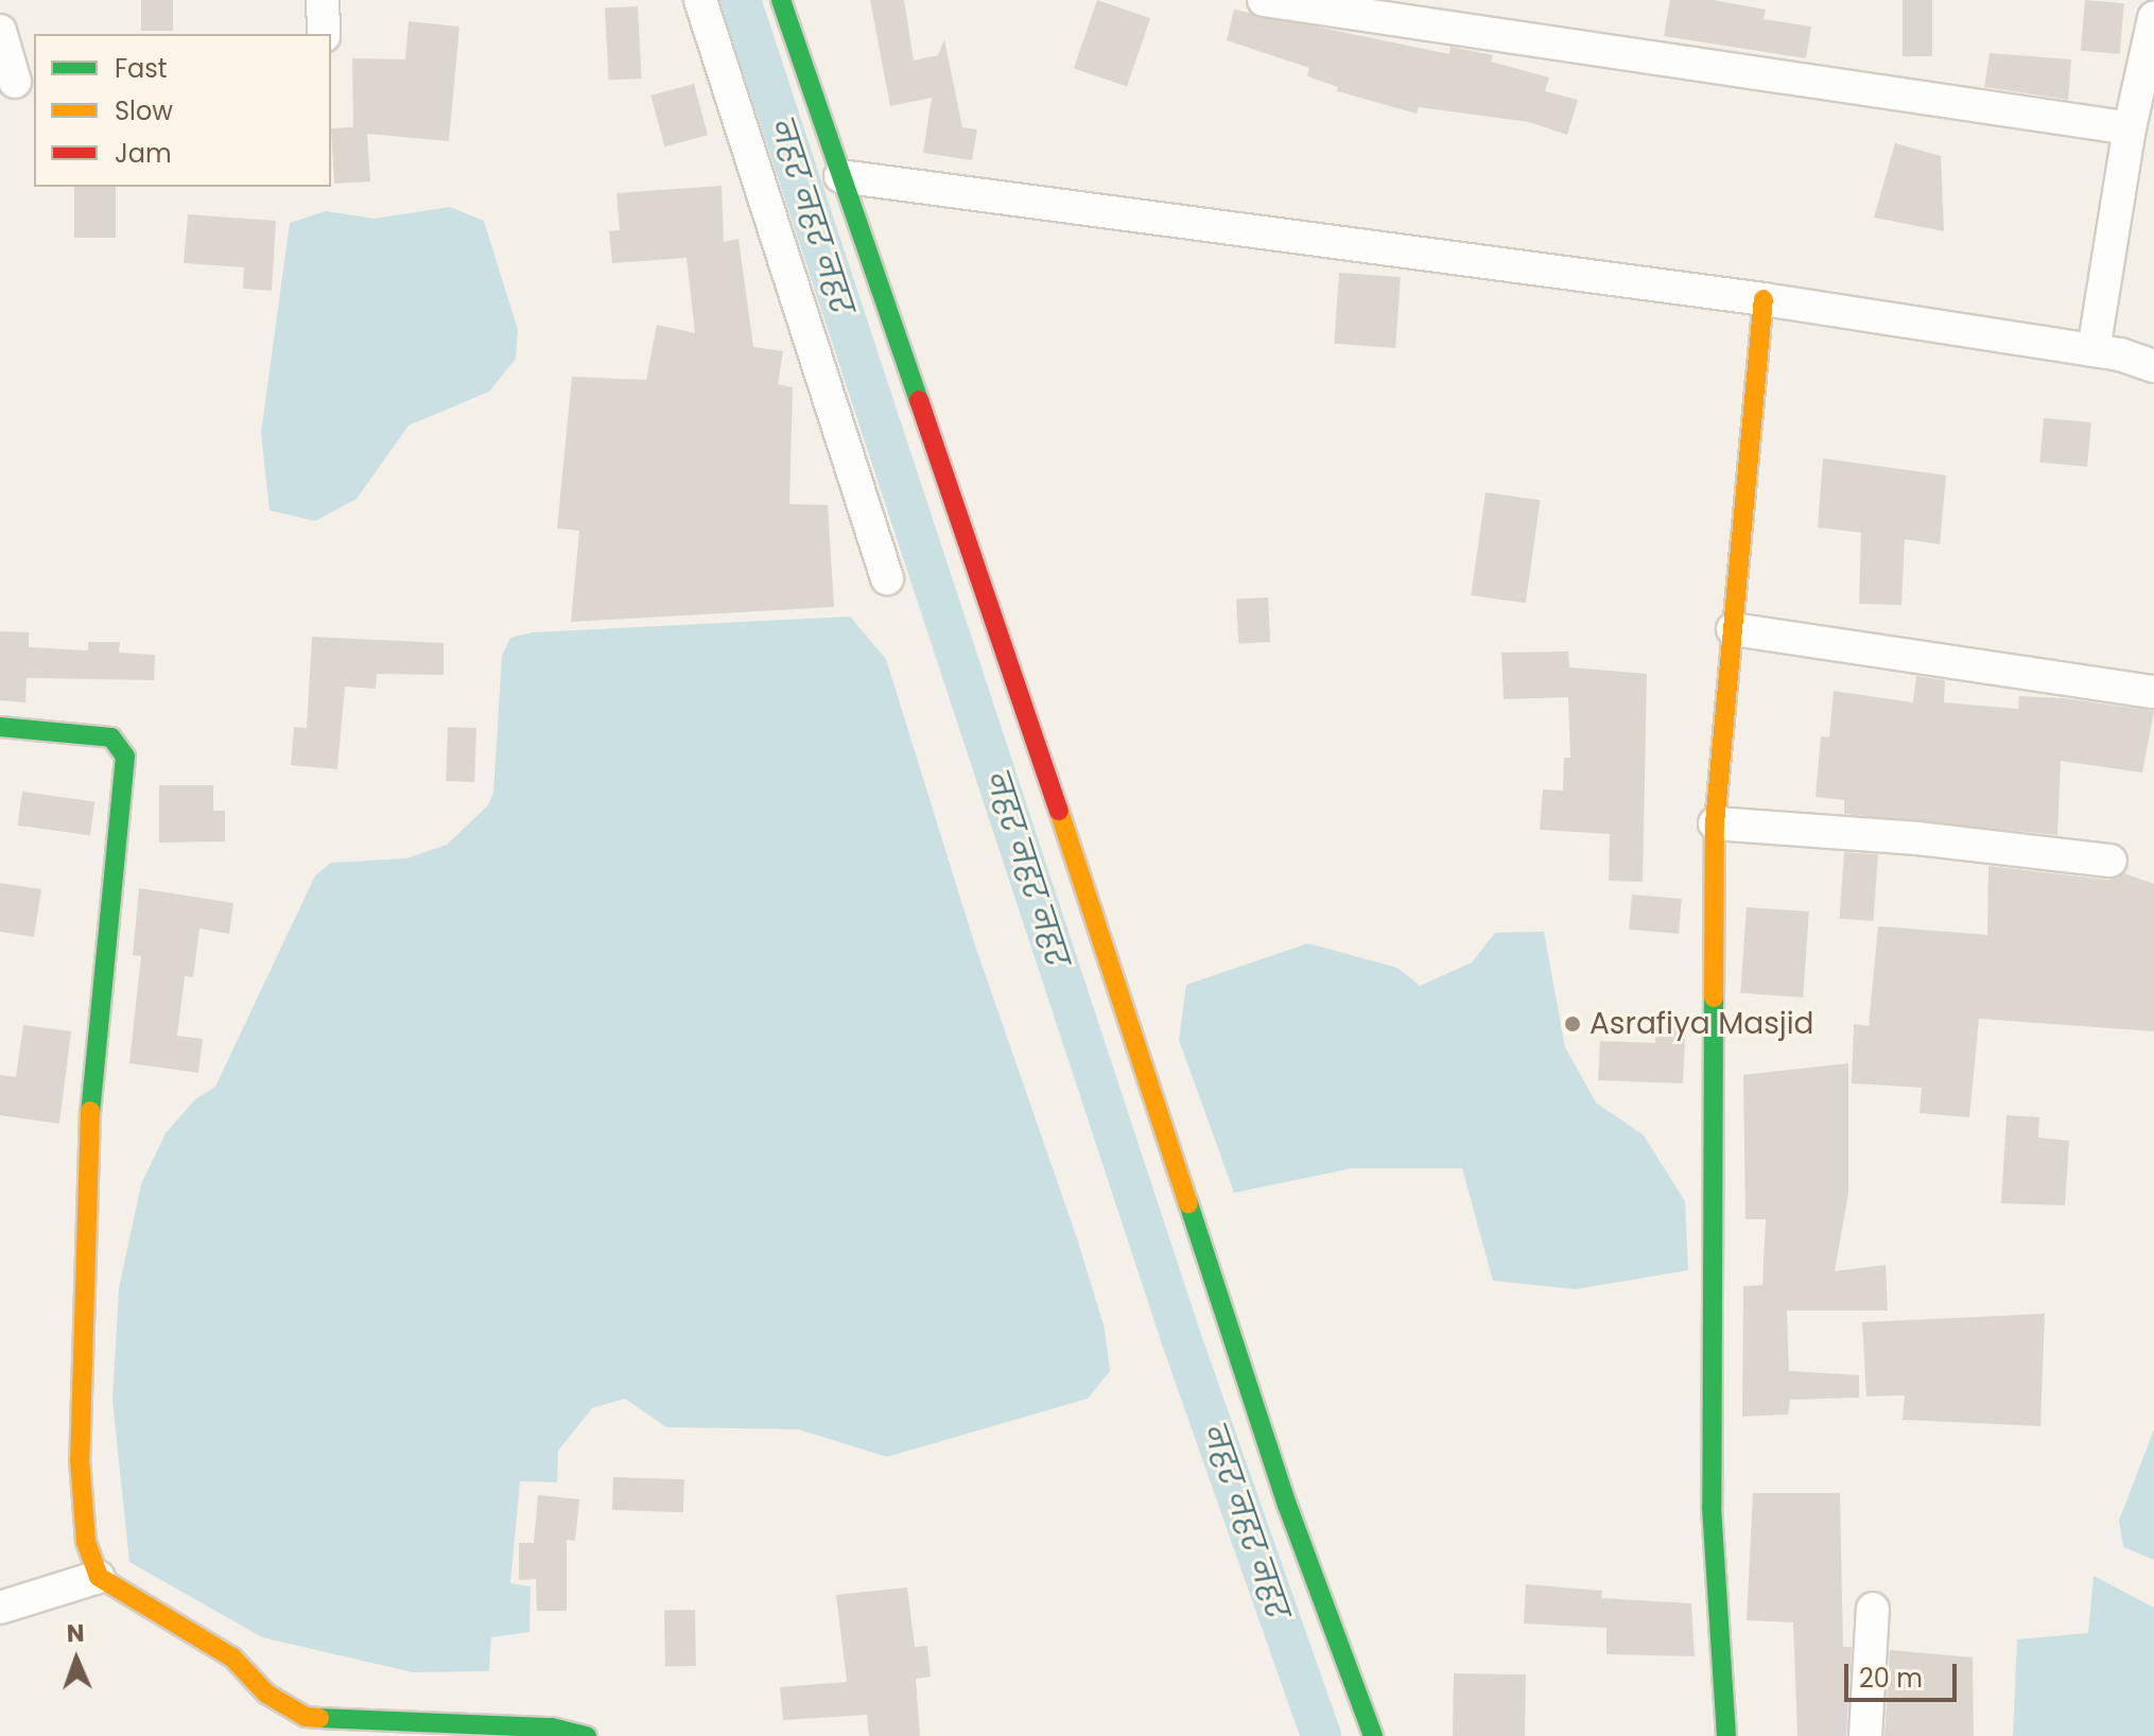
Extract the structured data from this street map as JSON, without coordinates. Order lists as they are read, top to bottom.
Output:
{
  "water": ["नहर नहर नहर"],
  "places": ["Asrafiya Masjid"],
  "legend": ["Fast", "Slow", "Jam"],
  "scale_bar": "20 m",
  "north": "top"
}
